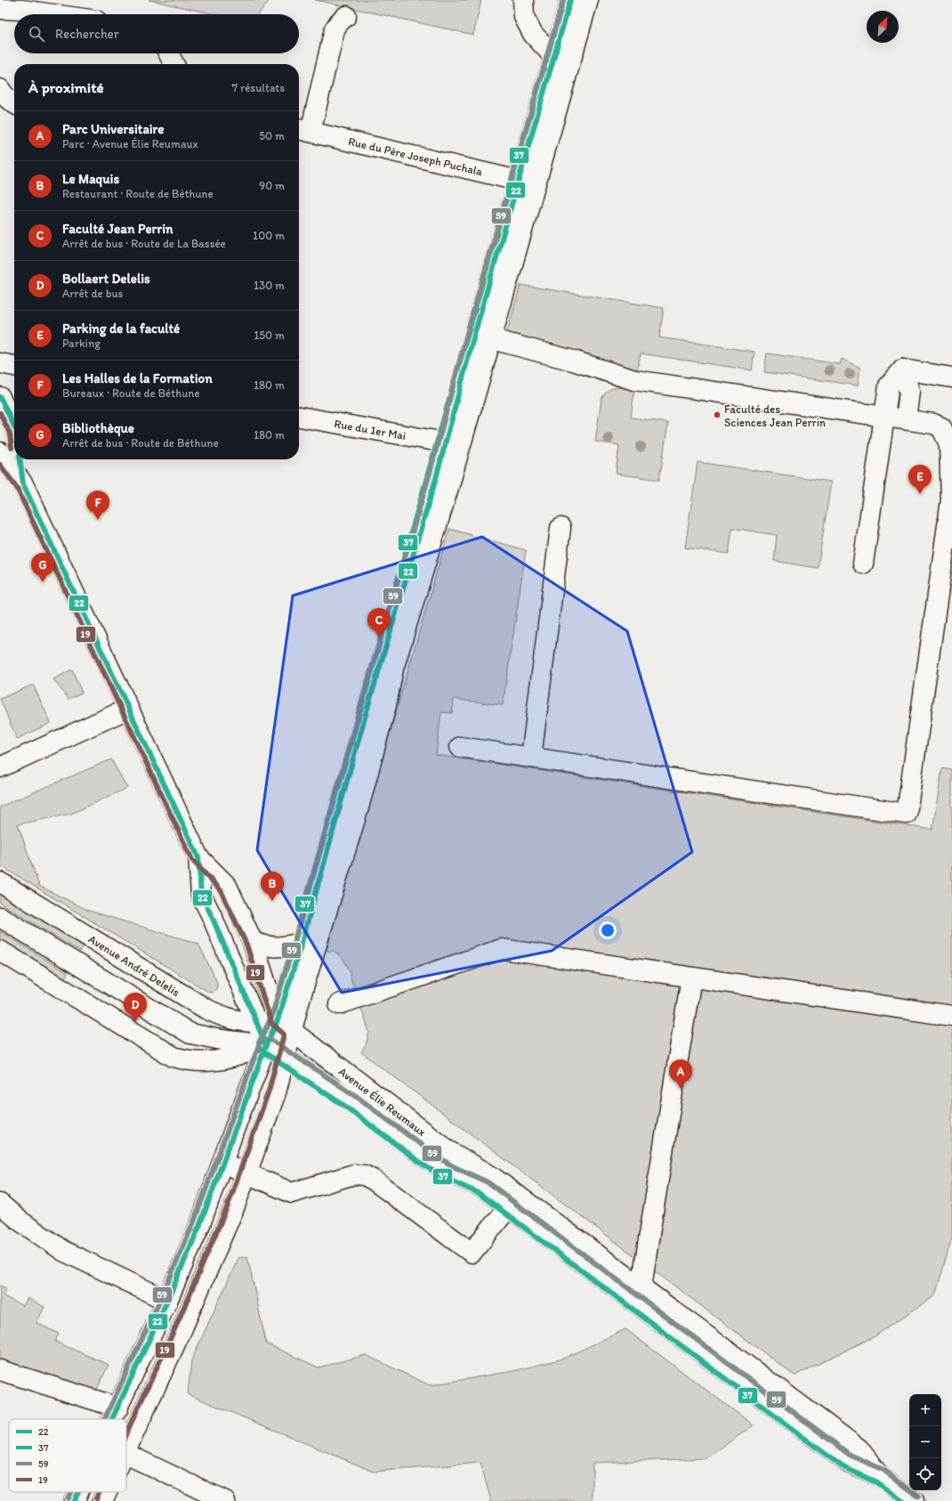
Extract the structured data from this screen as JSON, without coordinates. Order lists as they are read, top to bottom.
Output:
{
  "streets": {
    "main road": [
      "Rue du Père Joseph Puchala",
      "Rue du 1er Mai",
      "Avenue André Delelis",
      "Avenue Élie Reumaux"
    ]
  },
  "crossings": [
    ["Avenue André Delelis", "Avenue Élie Reumaux"]
  ],
  "places": ["Faculté des Sciences Jean Perrin"],
  "lines": [
    "transit line 22",
    "transit line 37",
    "transit line 59",
    "transit line 19"
  ],
  "legend": [
    "22",
    "37",
    "59",
    "19"
  ],
  "north": "top right",
  "page": {
    "search": "Rechercher",
    "heading": ["À proximité", "7 résultats"],
    "list": [
      {
        "mark": "A",
        "name": "Parc Universitaire",
        "note": "Parc · Avenue Élie Reumaux",
        "value": "50 m"
      },
      {
        "mark": "B",
        "name": "Le Maquis",
        "note": "Restaurant · Route de Béthune",
        "value": "90 m"
      },
      {
        "mark": "C",
        "name": "Faculté Jean Perrin",
        "note": "Arrêt de bus · Route de La Bassée",
        "value": "100 m"
      },
      {
        "mark": "D",
        "name": "Bollaert Delelis",
        "note": "Arrêt de bus",
        "value": "130 m"
      },
      {
        "mark": "E",
        "name": "Parking de la faculté",
        "note": "Parking",
        "value": "150 m"
      },
      {
        "mark": "F",
        "name": "Les Halles de la Formation",
        "note": "Bureaux · Route de Béthune",
        "value": "180 m"
      },
      {
        "mark": "G",
        "name": "Bibliothèque",
        "note": "Arrêt de bus · Route de Béthune",
        "value": "180 m"
      }
    ],
    "pins": [
      "E",
      "F",
      "G",
      "C",
      "B",
      "D",
      "A"
    ],
    "map_buttons": ["+", "−"]
  }
}
